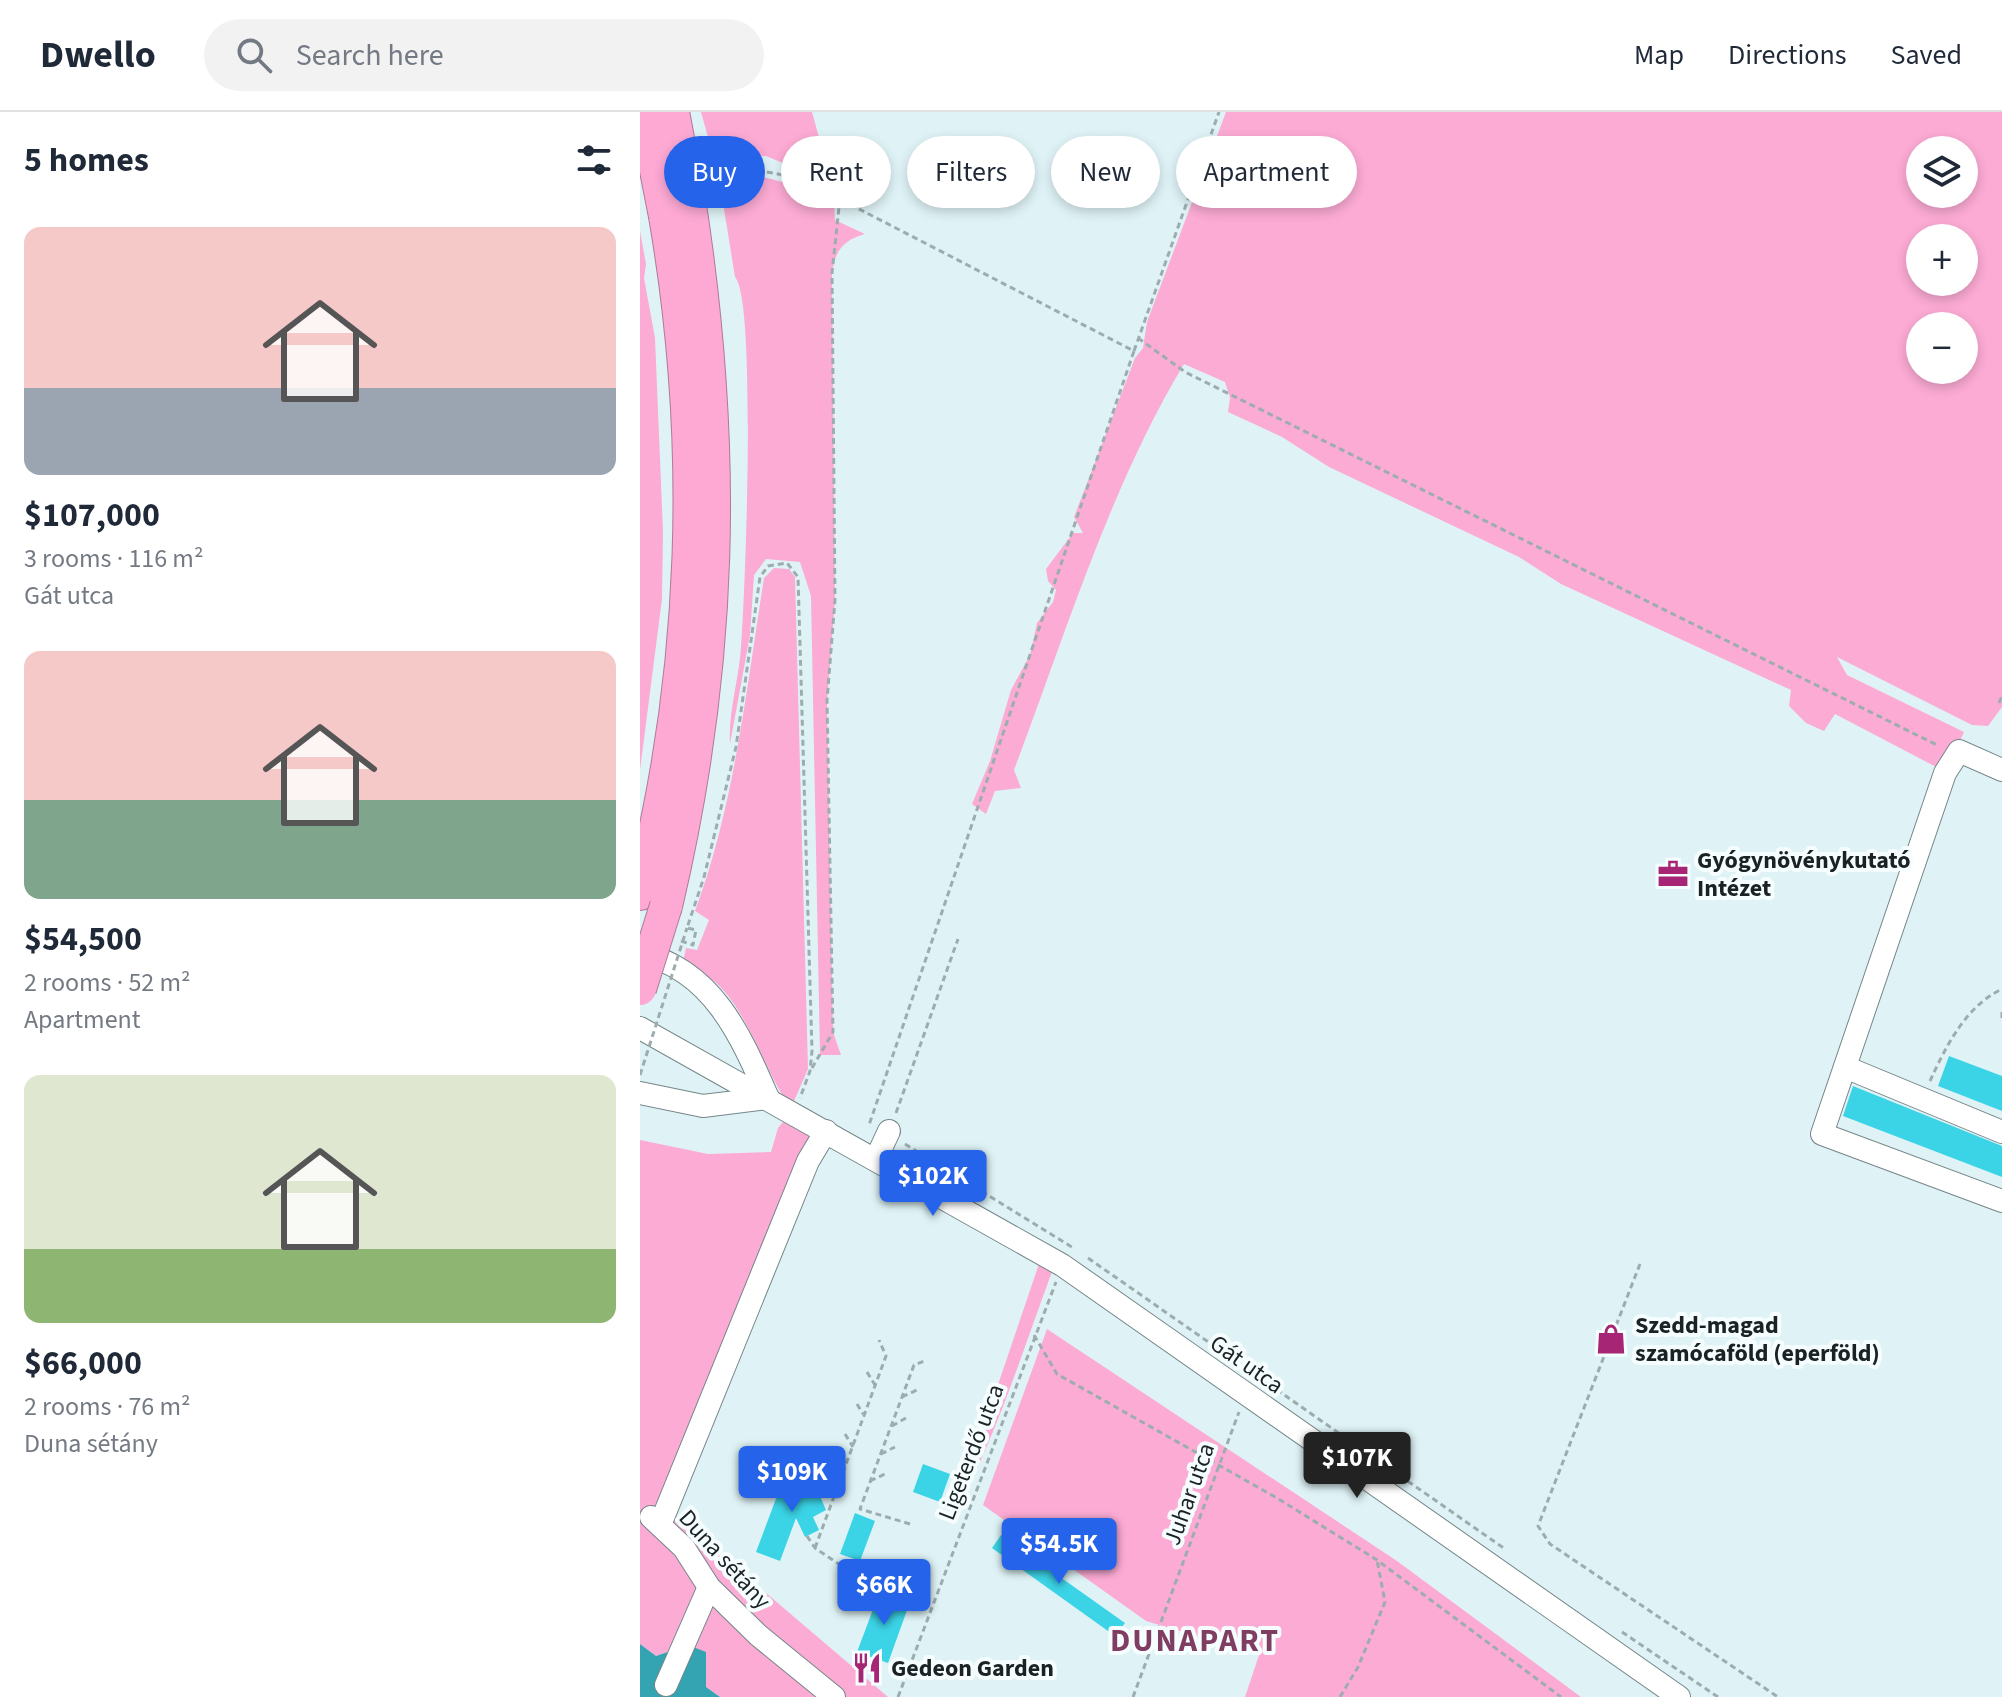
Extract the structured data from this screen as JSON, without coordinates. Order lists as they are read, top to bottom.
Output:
{
  "streets": {
    "street": ["Gát utca", "Duna sétány"],
    "path": ["Ligeterdő utca", "Juhar utca"]
  },
  "crossings": [
    ["Gát utca", "Ligeterdő utca"],
    ["Gát utca", "Juhar utca"],
    ["Gát utca", "Duna sétány"]
  ],
  "districts": ["DUNAPART"],
  "places": {
    "office": ["Gyógynövénykutató Intézet"],
    "shop": ["Szedd-magad szamócaföld (eperföld)"],
    "restaurant": ["Gedeon Garden"]
  },
  "page": {
    "header": "Dwello",
    "search": "Search here",
    "nav": ["Map", "Directions", "Saved"],
    "heading": "5 homes",
    "map_buttons": ["+", "−"],
    "chip": [
      "Buy",
      "Rent",
      "Filters",
      "New",
      "Apartment"
    ],
    "list": [
      {
        "name": "$107,000",
        "note": "3 rooms · 116 m² · Gát utca"
      },
      {
        "name": "$54,500",
        "note": "2 rooms · 52 m² · Apartment"
      },
      {
        "name": "$66,000",
        "note": "2 rooms · 76 m² · Duna sétány"
      }
    ],
    "price": [
      "$102K",
      "$107K",
      "$109K",
      "$54.5K",
      "$66K"
    ]
  }
}
